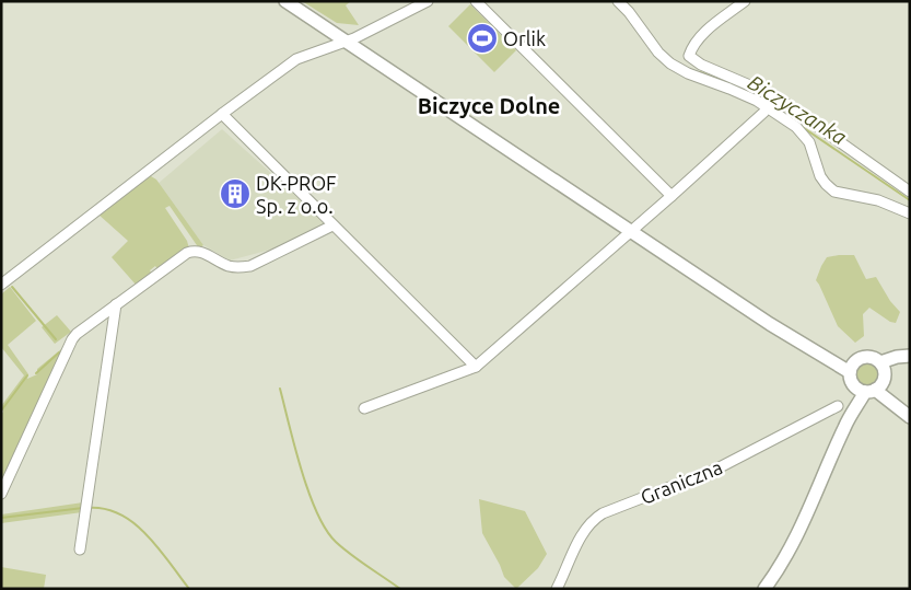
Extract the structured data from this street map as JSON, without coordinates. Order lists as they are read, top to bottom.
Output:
{
  "streets": {
    "street": ["Graniczna"]
  },
  "districts": ["Biczyce Dolne"],
  "water": ["Biczyczanka"],
  "places": {
    "sports": ["Orlik"],
    "building": ["DK-PROF Sp. z o.o."]
  }
}
